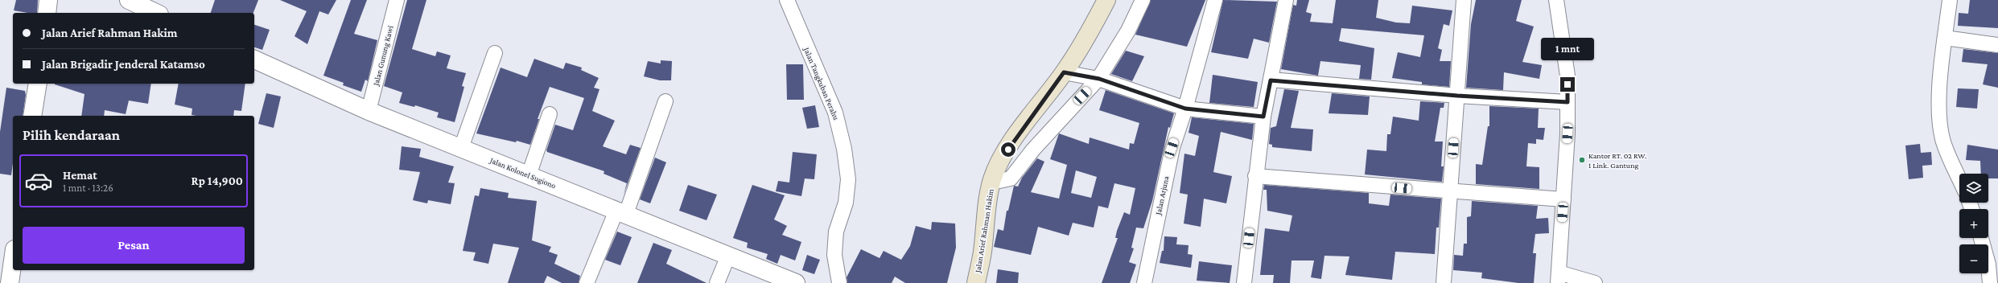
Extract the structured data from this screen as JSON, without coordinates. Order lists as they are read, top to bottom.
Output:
{
  "streets": {
    "main road": ["Jalan Arief Rahman Hakim"],
    "street": [
      "Jalan Gunung Kawi",
      "Jalan Tangkuban Perahu",
      "Jalan Kolonel Sugiono",
      "Jalan Arjuna"
    ]
  },
  "crossings": [
    ["Jalan Gunung Kawi", "Jalan Kolonel Sugiono"]
  ],
  "places": ["Kantor RT. 02 RW. 1 Link. Gantung"],
  "page": {
    "banner": ["Jalan Arief Rahman Hakim", "Jalan Brigadir Jenderal Katamso"],
    "bubble": "1 mnt",
    "heading": "Pilih kendaraan",
    "list": [
      {
        "name": "Hemat",
        "note": "1 mnt · 13:26",
        "value": "Rp 14,900"
      }
    ],
    "map_buttons": ["+", "−"],
    "buttons": "Pesan"
  }
}
